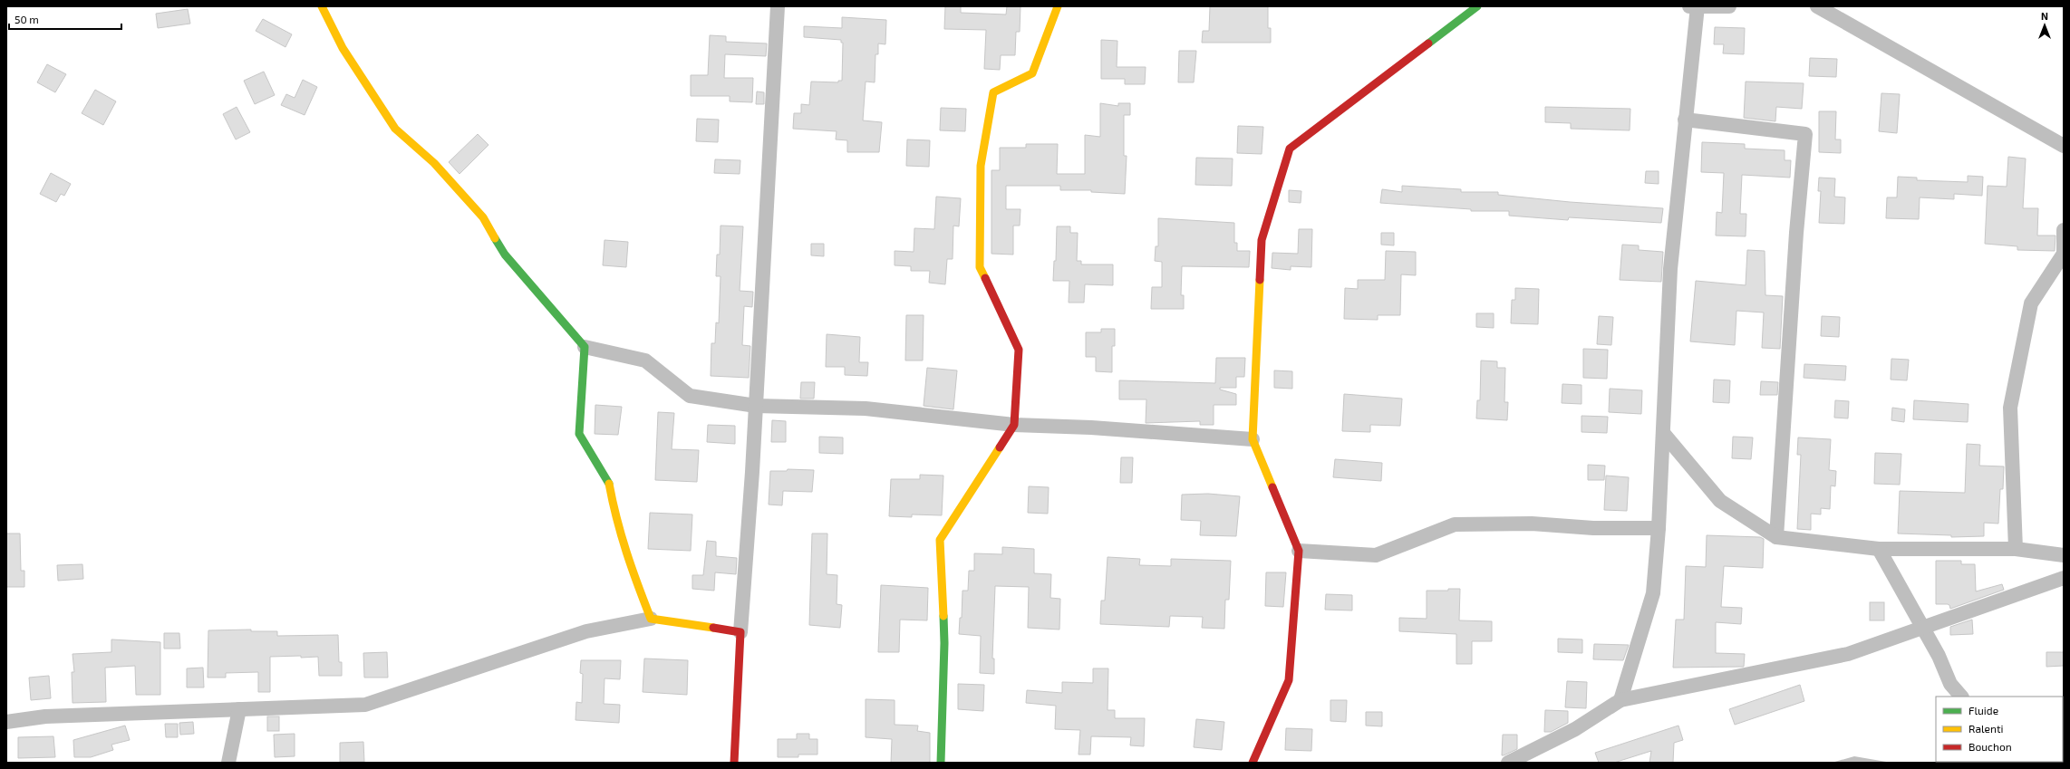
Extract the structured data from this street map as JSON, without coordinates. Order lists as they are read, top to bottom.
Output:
{
  "legend": ["Fluide", "Ralenti", "Bouchon"],
  "scale_bar": "50 m",
  "north": "top"
}
